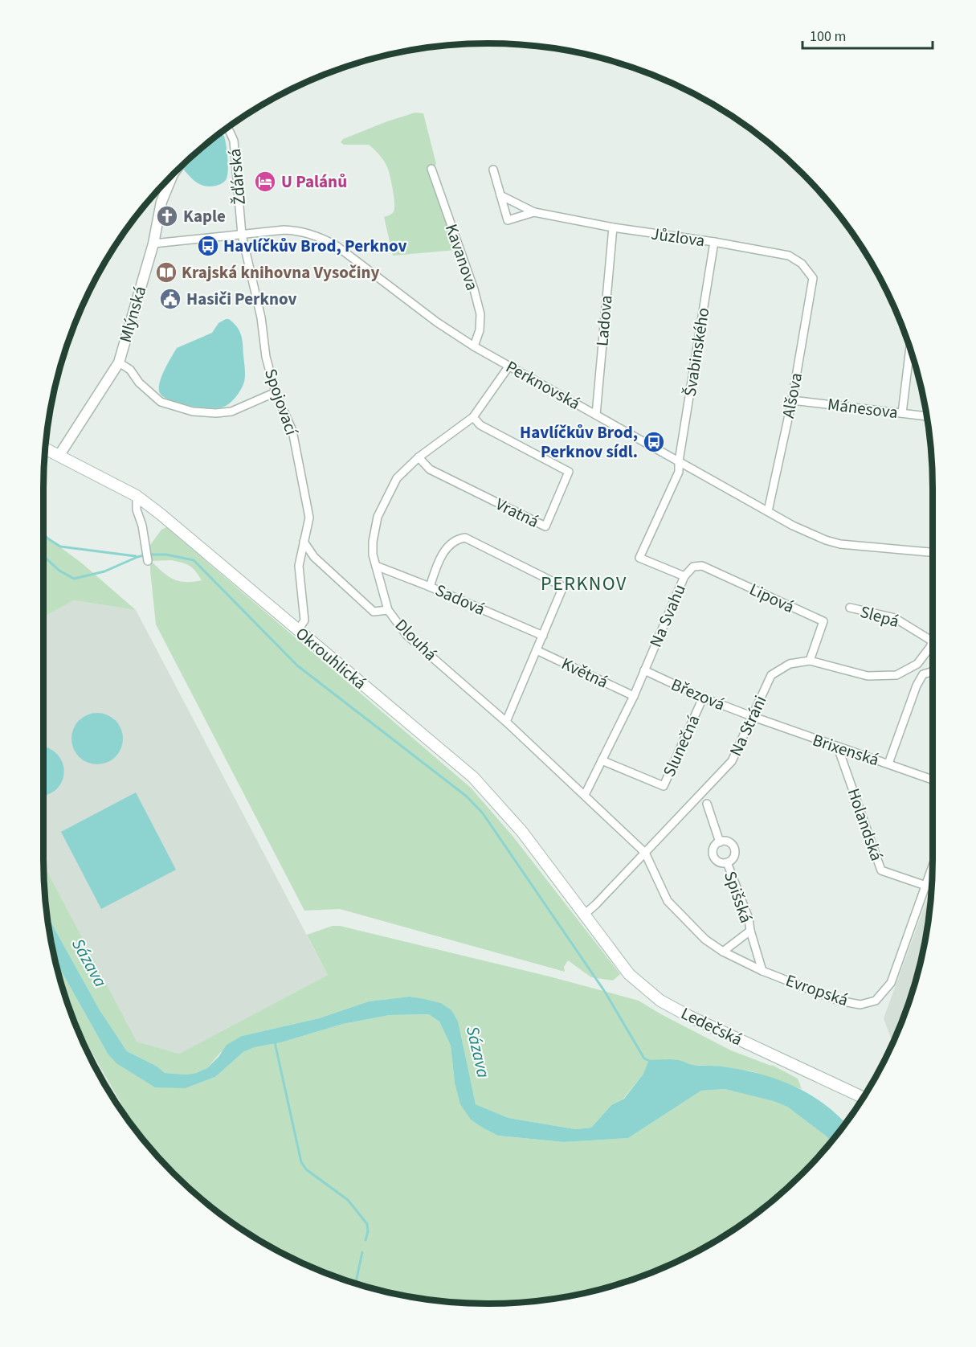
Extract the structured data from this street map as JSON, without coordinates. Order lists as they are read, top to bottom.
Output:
{
  "streets": {
    "main road": ["Okrouhlická", "Ledečská"],
    "street": [
      "Žďárská",
      "Jůzlova",
      "Kavanova",
      "Mlýnská",
      "Ladova",
      "Švabinského",
      "Perknovská",
      "Alšova",
      "Spojovací",
      "Mánesova",
      "Vratná",
      "Lipová",
      "Sadová",
      "Na Svahu",
      "Slepá",
      "Dlouhá",
      "Květná",
      "Březová",
      "Na Stráni",
      "Slunečná",
      "Brixenská",
      "Holandská",
      "Spišská",
      "Evropská"
    ]
  },
  "crossings": [
    ["Žďárská", "Perknovská"],
    ["Žďárská", "Spojovací"],
    ["Jůzlova", "Ladova"],
    ["Jůzlova", "Švabinského"],
    ["Jůzlova", "Alšova"],
    ["Kavanova", "Perknovská"],
    ["Mlýnská", "Perknovská"],
    ["Mlýnská", "Okrouhlická"],
    ["Ladova", "Perknovská"],
    ["Švabinského", "Perknovská"],
    ["Švabinského", "Na Svahu"],
    ["Perknovská", "Alšova"],
    ["Perknovská", "Spojovací"],
    ["Perknovská", "Na Svahu"],
    ["Perknovská", "Dlouhá"],
    ["Alšova", "Mánesova"],
    ["Spojovací", "Okrouhlická"],
    ["Vratná", "Dlouhá"],
    ["Lipová", "Na Svahu"],
    ["Lipová", "Na Stráni"],
    ["Sadová", "Dlouhá"],
    ["Na Svahu", "Dlouhá"],
    ["Na Svahu", "Květná"],
    ["Na Svahu", "Březová"],
    ["Na Svahu", "Slunečná"],
    ["Slepá", "Na Stráni"],
    ["Dlouhá", "Na Stráni"],
    ["Dlouhá", "Evropská"],
    ["Okrouhlická", "Na Stráni"],
    ["Okrouhlická", "Ledečská"],
    ["Březová", "Na Stráni"],
    ["Březová", "Slunečná"],
    ["Březová", "Brixenská"],
    ["Na Stráni", "Brixenská"],
    ["Na Stráni", "Evropská"],
    ["Na Stráni", "Ledečská"],
    ["Brixenská", "Holandská"],
    ["Holandská", "Evropská"],
    ["Spišská", "Evropská"]
  ],
  "districts": ["PERKNOV"],
  "water": ["Sázava"],
  "places": {
    "hotel": ["U Palánů"],
    "church": ["Kaple"],
    "bus stop": ["Havlíčkův Brod, Perknov", "Havlíčkův Brod, Perknov sídl."],
    "library": ["Krajská knihovna Vysočiny"],
    "public building": ["Hasiči Perknov"]
  },
  "scale_bar": "100 m"
}
